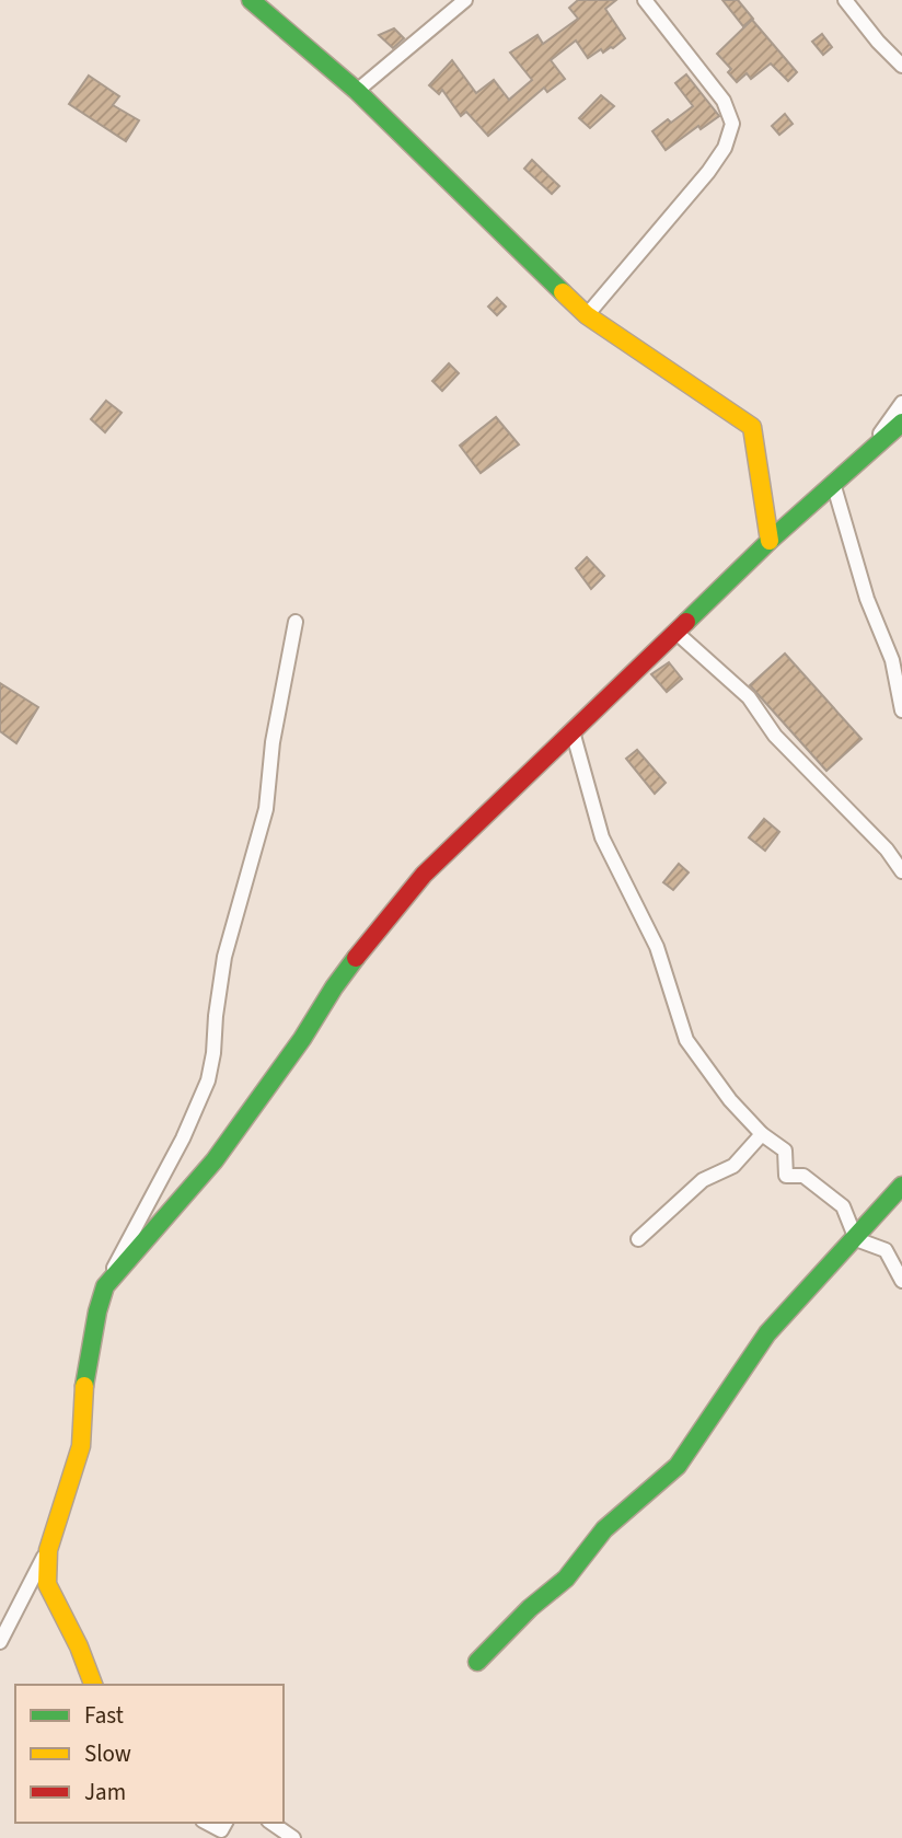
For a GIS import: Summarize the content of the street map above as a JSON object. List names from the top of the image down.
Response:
{
  "legend": ["Fast", "Slow", "Jam"]
}
